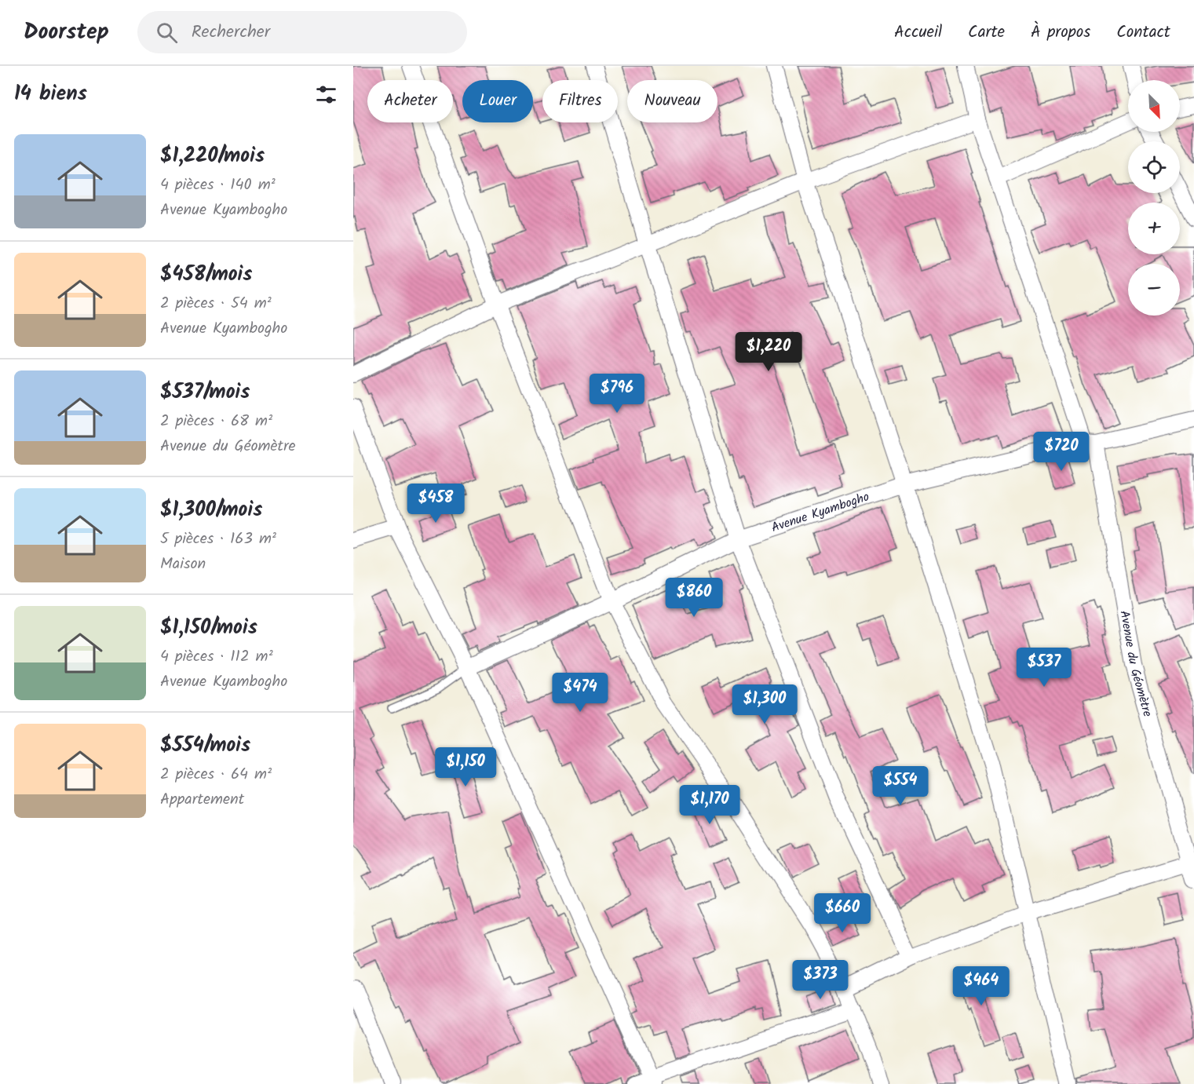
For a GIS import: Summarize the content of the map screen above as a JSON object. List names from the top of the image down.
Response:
{
  "streets": {
    "street": ["Avenue Kyambogho", "Avenue du Géomètre"]
  },
  "crossings": [
    ["Avenue Kyambogho", "Avenue du Géomètre"]
  ],
  "north": "bottom right",
  "page": {
    "header": "Doorstep",
    "search": "Rechercher",
    "nav": [
      "Accueil",
      "Carte",
      "À propos",
      "Contact"
    ],
    "heading": "14 biens",
    "map_buttons": ["+", "−"],
    "chip": [
      "Acheter",
      "Louer",
      "Filtres",
      "Nouveau"
    ],
    "list": [
      {
        "name": "$1,220/mois",
        "note": "4 pièces · 140 m² · Avenue Kyambogho"
      },
      {
        "name": "$458/mois",
        "note": "2 pièces · 54 m² · Avenue Kyambogho"
      },
      {
        "name": "$537/mois",
        "note": "2 pièces · 68 m² · Avenue du Géomètre"
      },
      {
        "name": "$1,300/mois",
        "note": "5 pièces · 163 m² · Maison"
      },
      {
        "name": "$1,150/mois",
        "note": "4 pièces · 112 m² · Avenue Kyambogho"
      },
      {
        "name": "$554/mois",
        "note": "2 pièces · 64 m² · Appartement"
      }
    ],
    "price": [
      "$1,220",
      "$796",
      "$720",
      "$458",
      "$860",
      "$537",
      "$474",
      "$1,300",
      "$1,150",
      "$554",
      "$1,170",
      "$660",
      "$373",
      "$464"
    ]
  }
}
